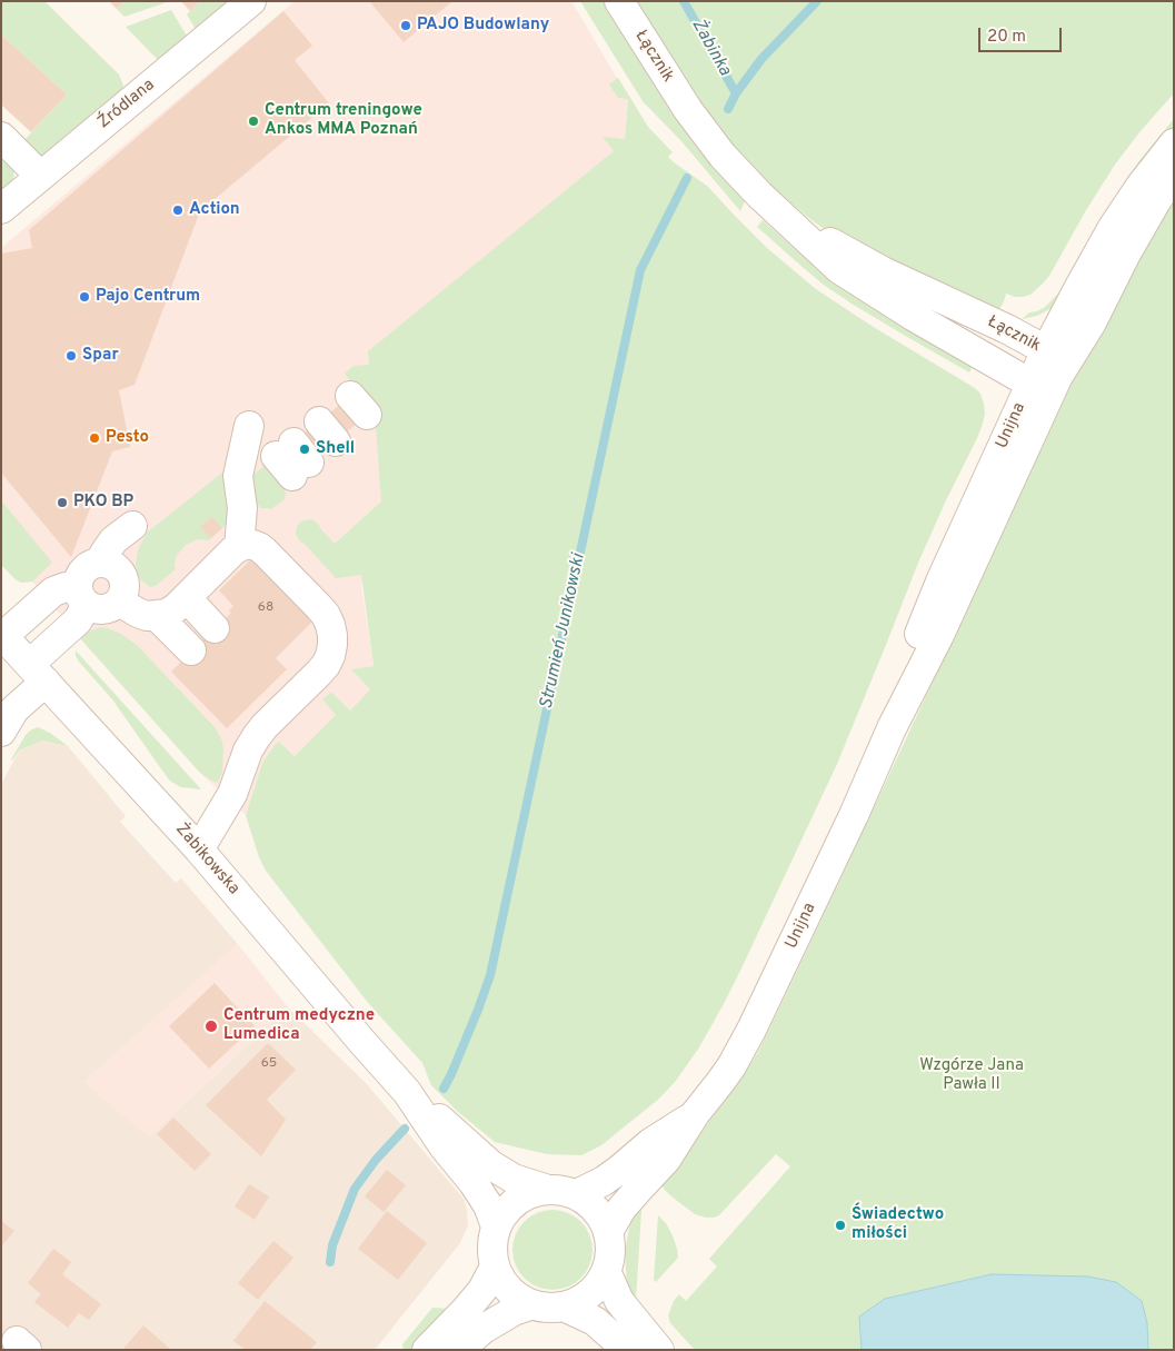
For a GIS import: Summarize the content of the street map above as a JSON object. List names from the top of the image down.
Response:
{
  "streets": {
    "street": [
      "Łącznik",
      "Źródlana",
      "Unijna",
      "Żabikowska"
    ]
  },
  "crossings": [
    ["Łącznik", "Unijna"],
    ["Unijna", "Żabikowska"]
  ],
  "water": ["Żabinka", "Strumień Junikowski"],
  "parks": ["Wzgórze Jana Pawła II"],
  "places": [
    "PAJO Budowlany",
    "Centrum treningowe Ankos MMA Poznań",
    "Action",
    "Pajo Centrum",
    "Spar",
    "Pesto",
    "Shell",
    "PKO BP",
    "Centrum medyczne Lumedica",
    "Świadectwo miłości"
  ],
  "house_numbers": ["68", "65"],
  "scale_bar": "20 m"
}
